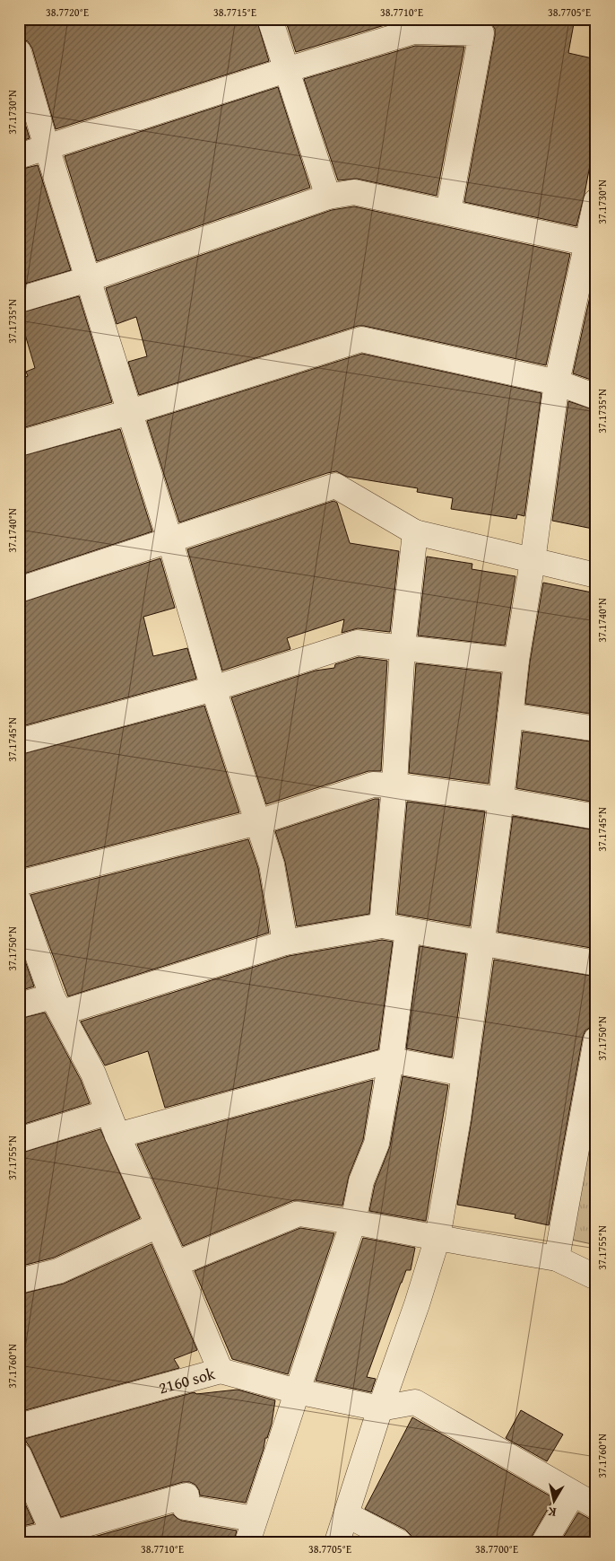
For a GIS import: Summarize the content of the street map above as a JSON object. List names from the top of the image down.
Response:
{
  "streets": {
    "street": ["2160 sok"]
  },
  "north": "bottom",
  "coordinates": [
    "38.7720°E",
    "38.7715°E",
    "38.7710°E",
    "38.7705°E",
    "37.1730°N",
    "37.1735°N",
    "37.1740°N",
    "37.1745°N",
    "37.1750°N",
    "37.1755°N",
    "37.1760°N",
    "38.7700°E"
  ]
}
